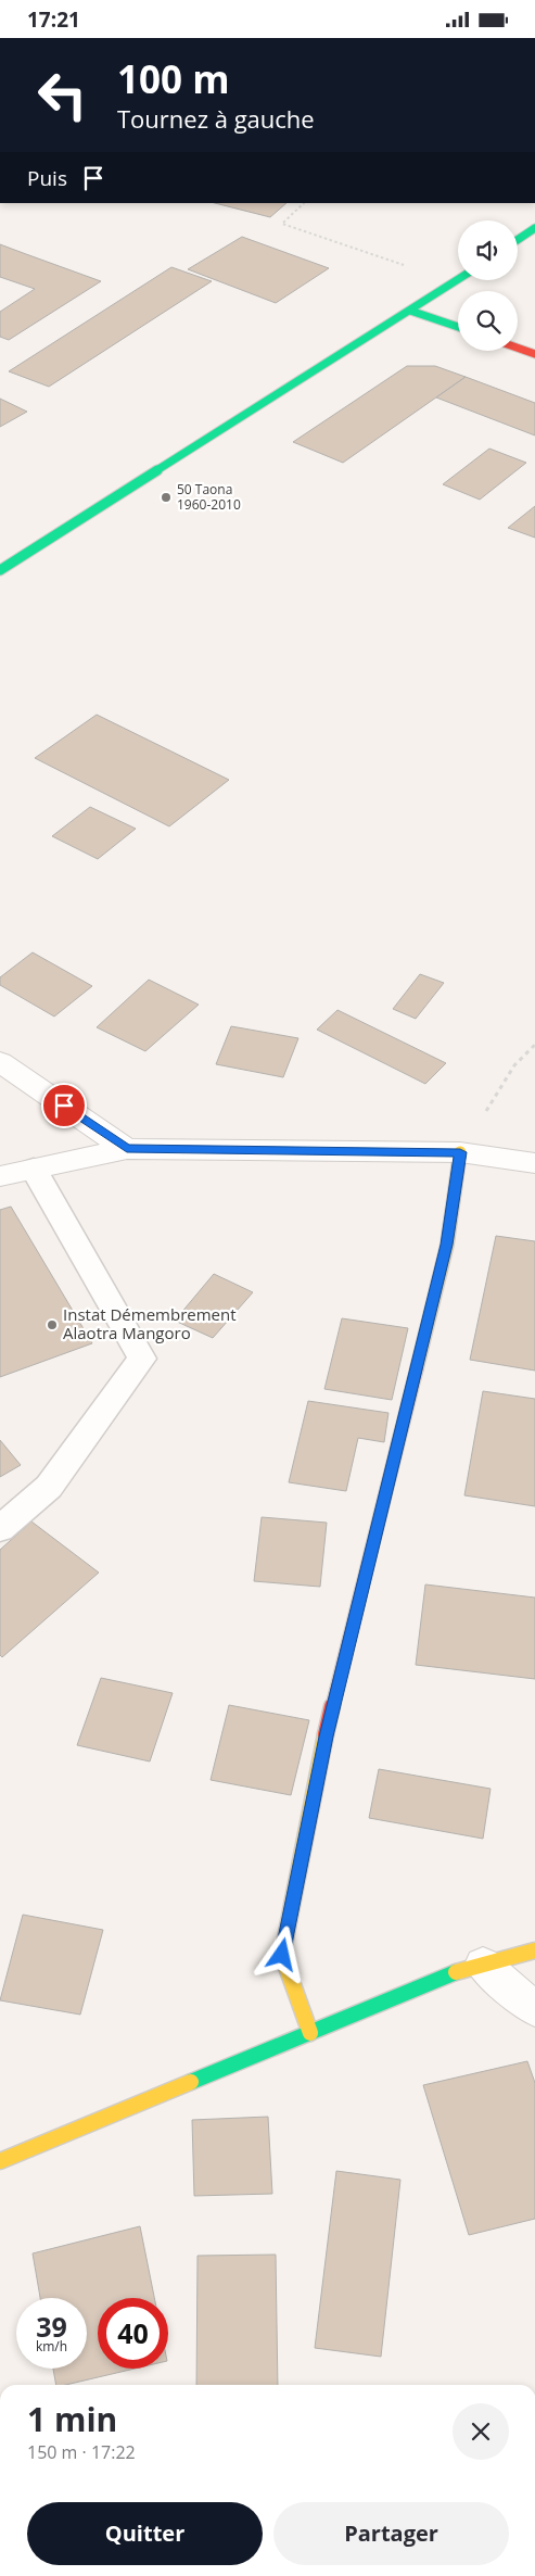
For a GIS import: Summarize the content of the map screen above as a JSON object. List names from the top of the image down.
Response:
{
  "places": ["50 Taona 1960-2010", "Instat Démembrement Alaotra Mangoro"],
  "page": {
    "status": "17:21",
    "turn": ["100 m", "Tournez à gauche"],
    "then": "Puis",
    "speed": "39 km/h",
    "limit": "40",
    "heading": ["1 min", "150 m · 17:22"],
    "buttons": ["Quitter", "Partager"]
  }
}
